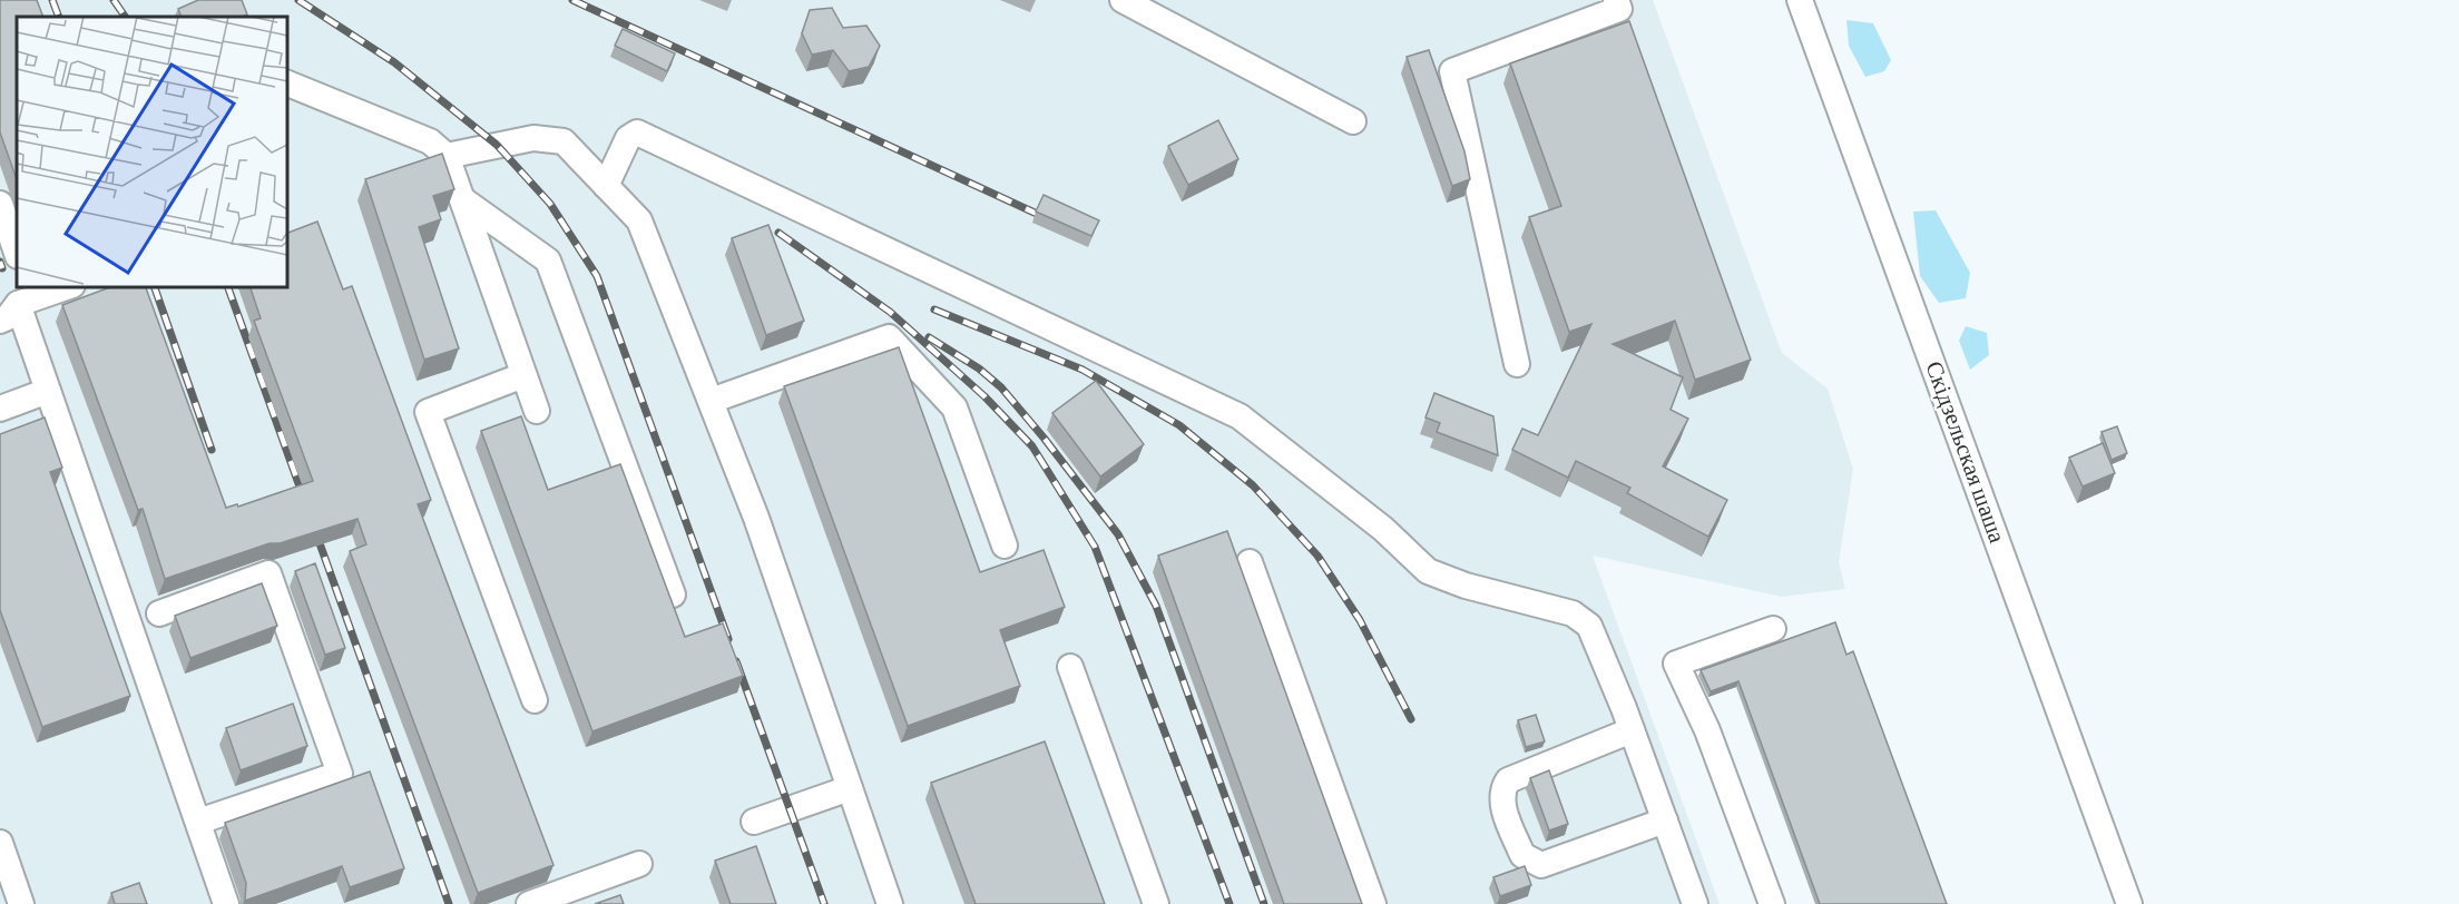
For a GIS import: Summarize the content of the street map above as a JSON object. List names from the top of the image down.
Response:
{
  "streets": {
    "street": ["Скідзельская шаша"]
  }
}
